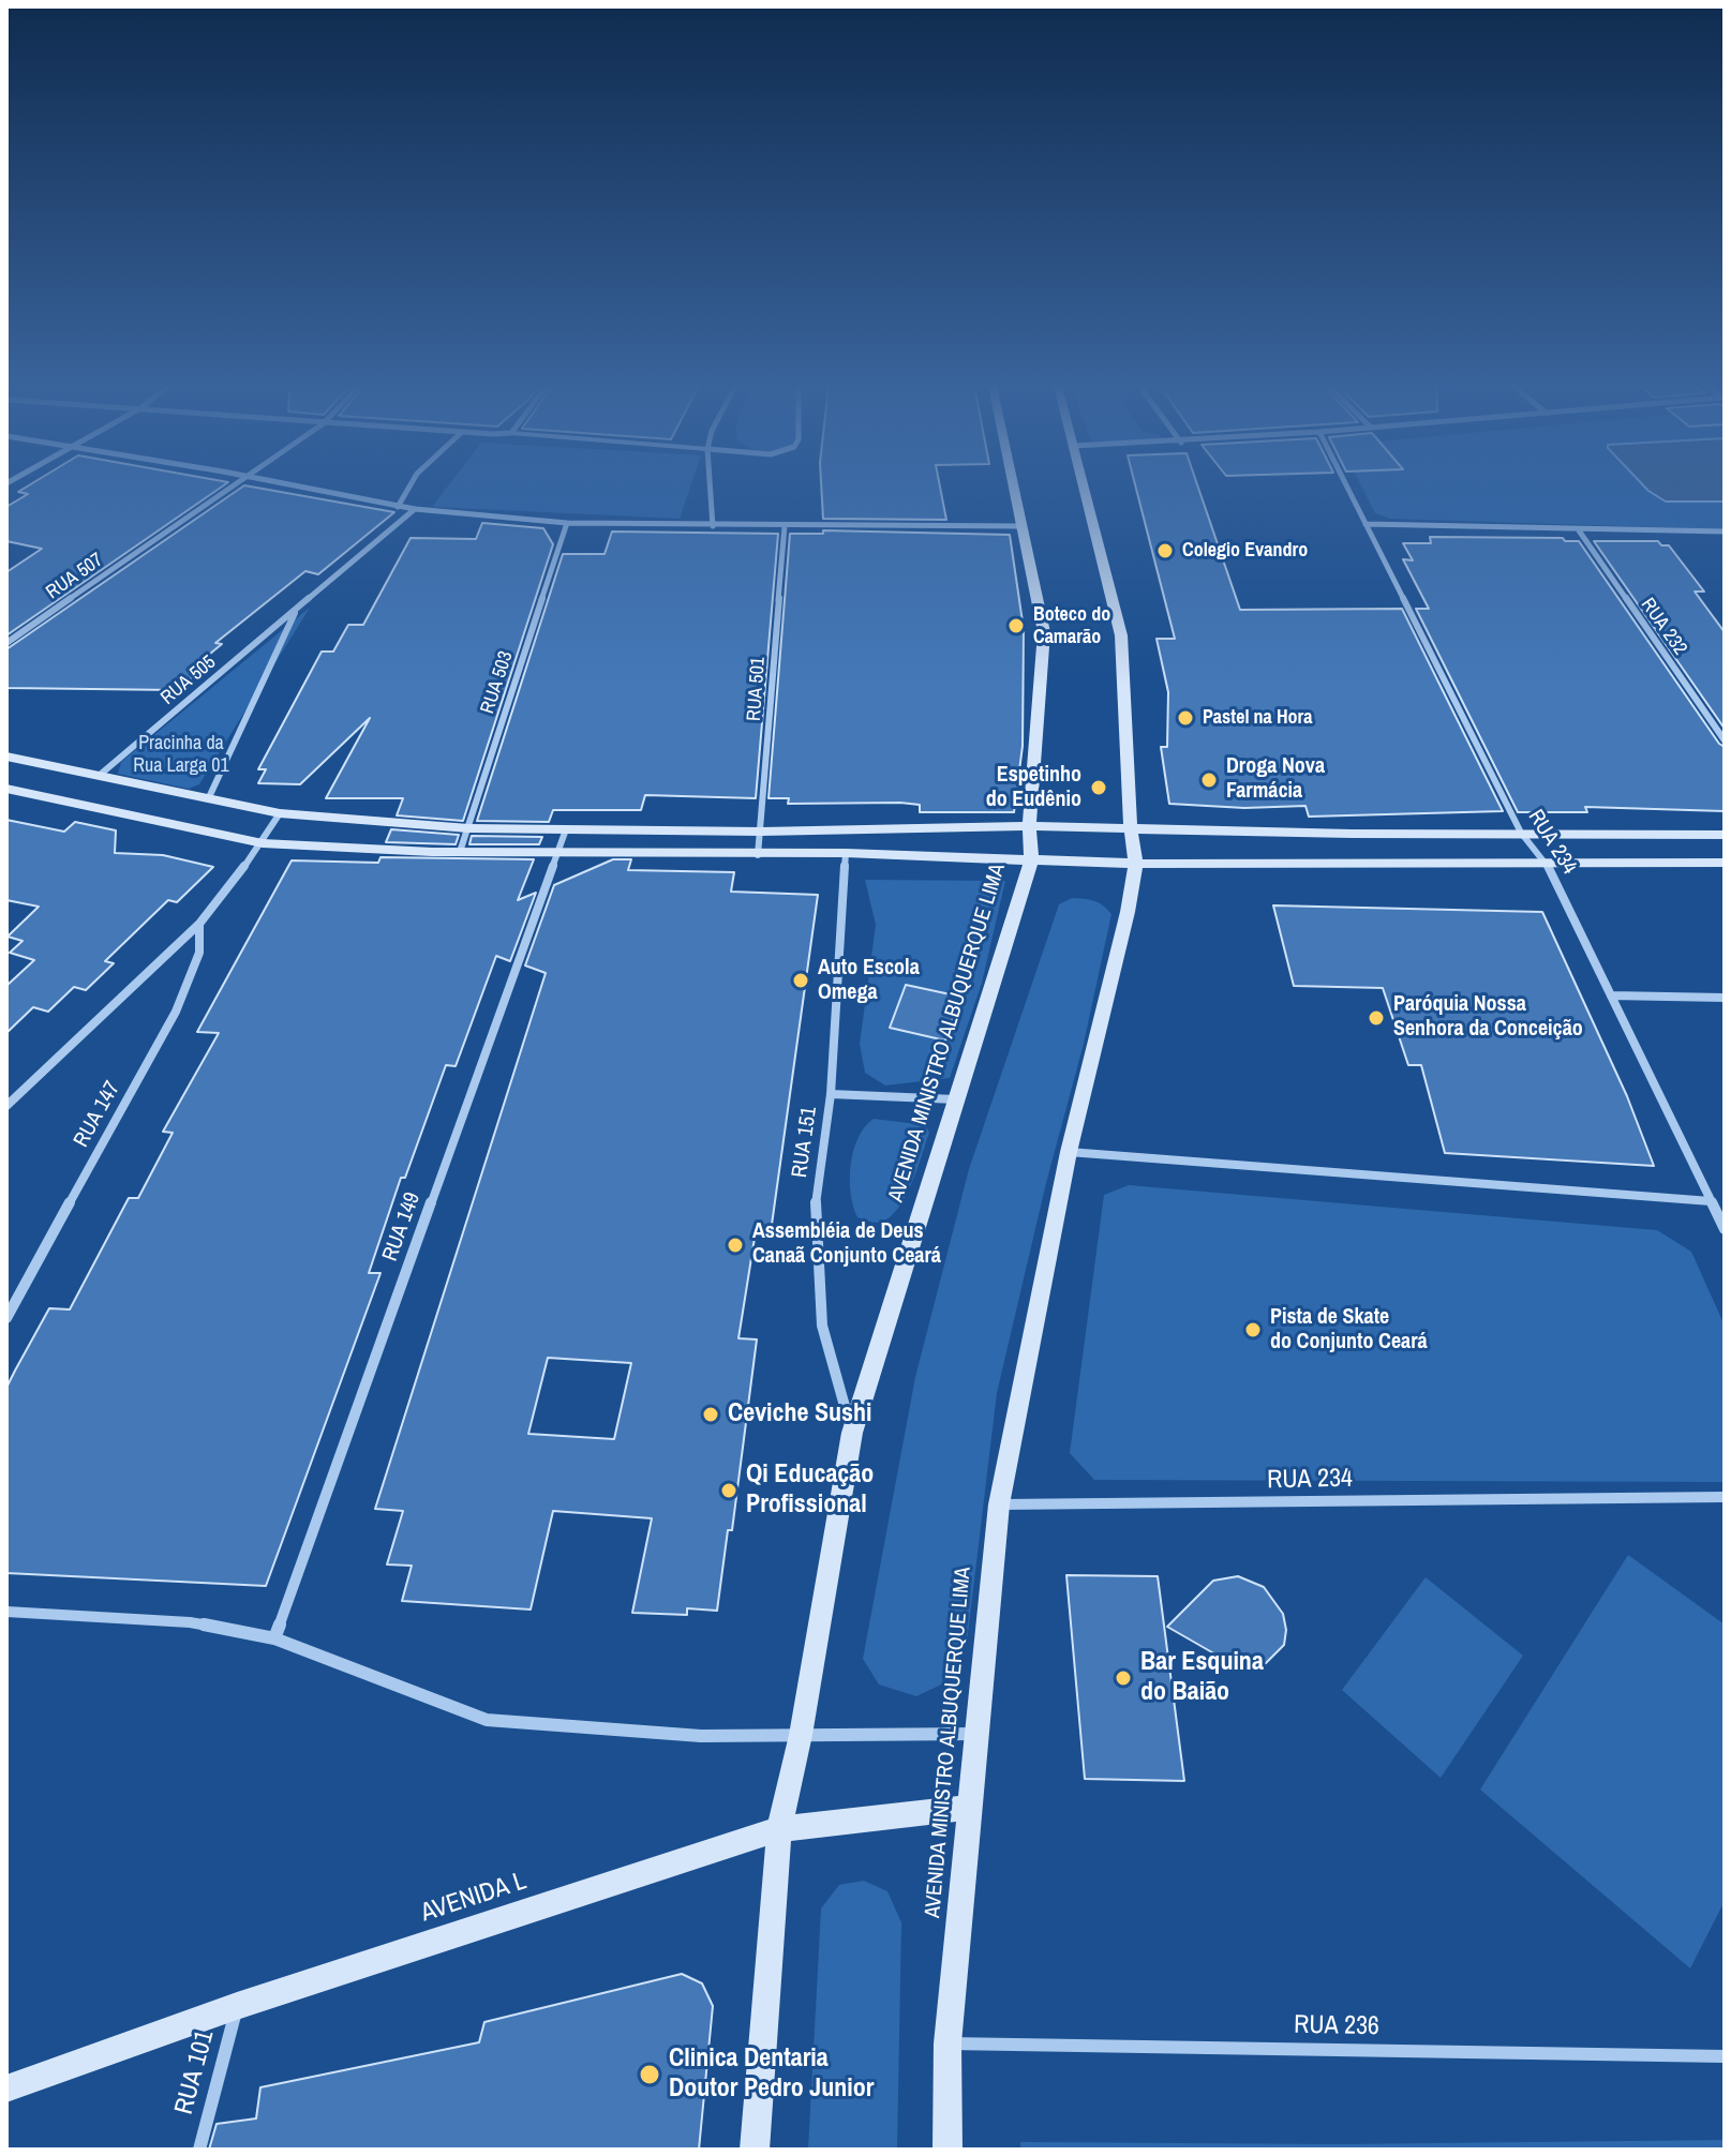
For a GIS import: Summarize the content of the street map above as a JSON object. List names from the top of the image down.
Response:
{
  "streets": {
    "street": [
      "RUA 507",
      "RUA 232",
      "RUA 505",
      "RUA 503",
      "RUA 501",
      "RUA 234",
      "AVENIDA MINISTRO ALBUQUERQUE LIMA",
      "RUA 147",
      "RUA 151",
      "RUA 149",
      "AVENIDA L",
      "RUA 236",
      "RUA 101"
    ]
  },
  "crossings": [
    ["RUA 234", "AVENIDA MINISTRO ALBUQUERQUE LIMA"],
    ["AVENIDA MINISTRO ALBUQUERQUE LIMA", "RUA 151"],
    ["AVENIDA MINISTRO ALBUQUERQUE LIMA", "AVENIDA L"],
    ["AVENIDA MINISTRO ALBUQUERQUE LIMA", "RUA 236"],
    ["AVENIDA L", "RUA 101"]
  ],
  "parks": ["Pracinha da Rua Larga 01"],
  "places": [
    "Colegio Evandro",
    "Boteco do Camarão",
    "Pastel na Hora",
    "Droga Nova Farmácia",
    "Espetinho do Eudênio",
    "Auto Escola Omega",
    "Paróquia Nossa Senhora da Conceição",
    "Assembléia de Deus Canaã Conjunto Ceará",
    "Pista de Skate do Conjunto Ceará",
    "Ceviche Sushi",
    "Qi Educação Profissional",
    "Bar Esquina do Baião",
    "Clinica Dentaria Doutor Pedro Junior"
  ]
}
